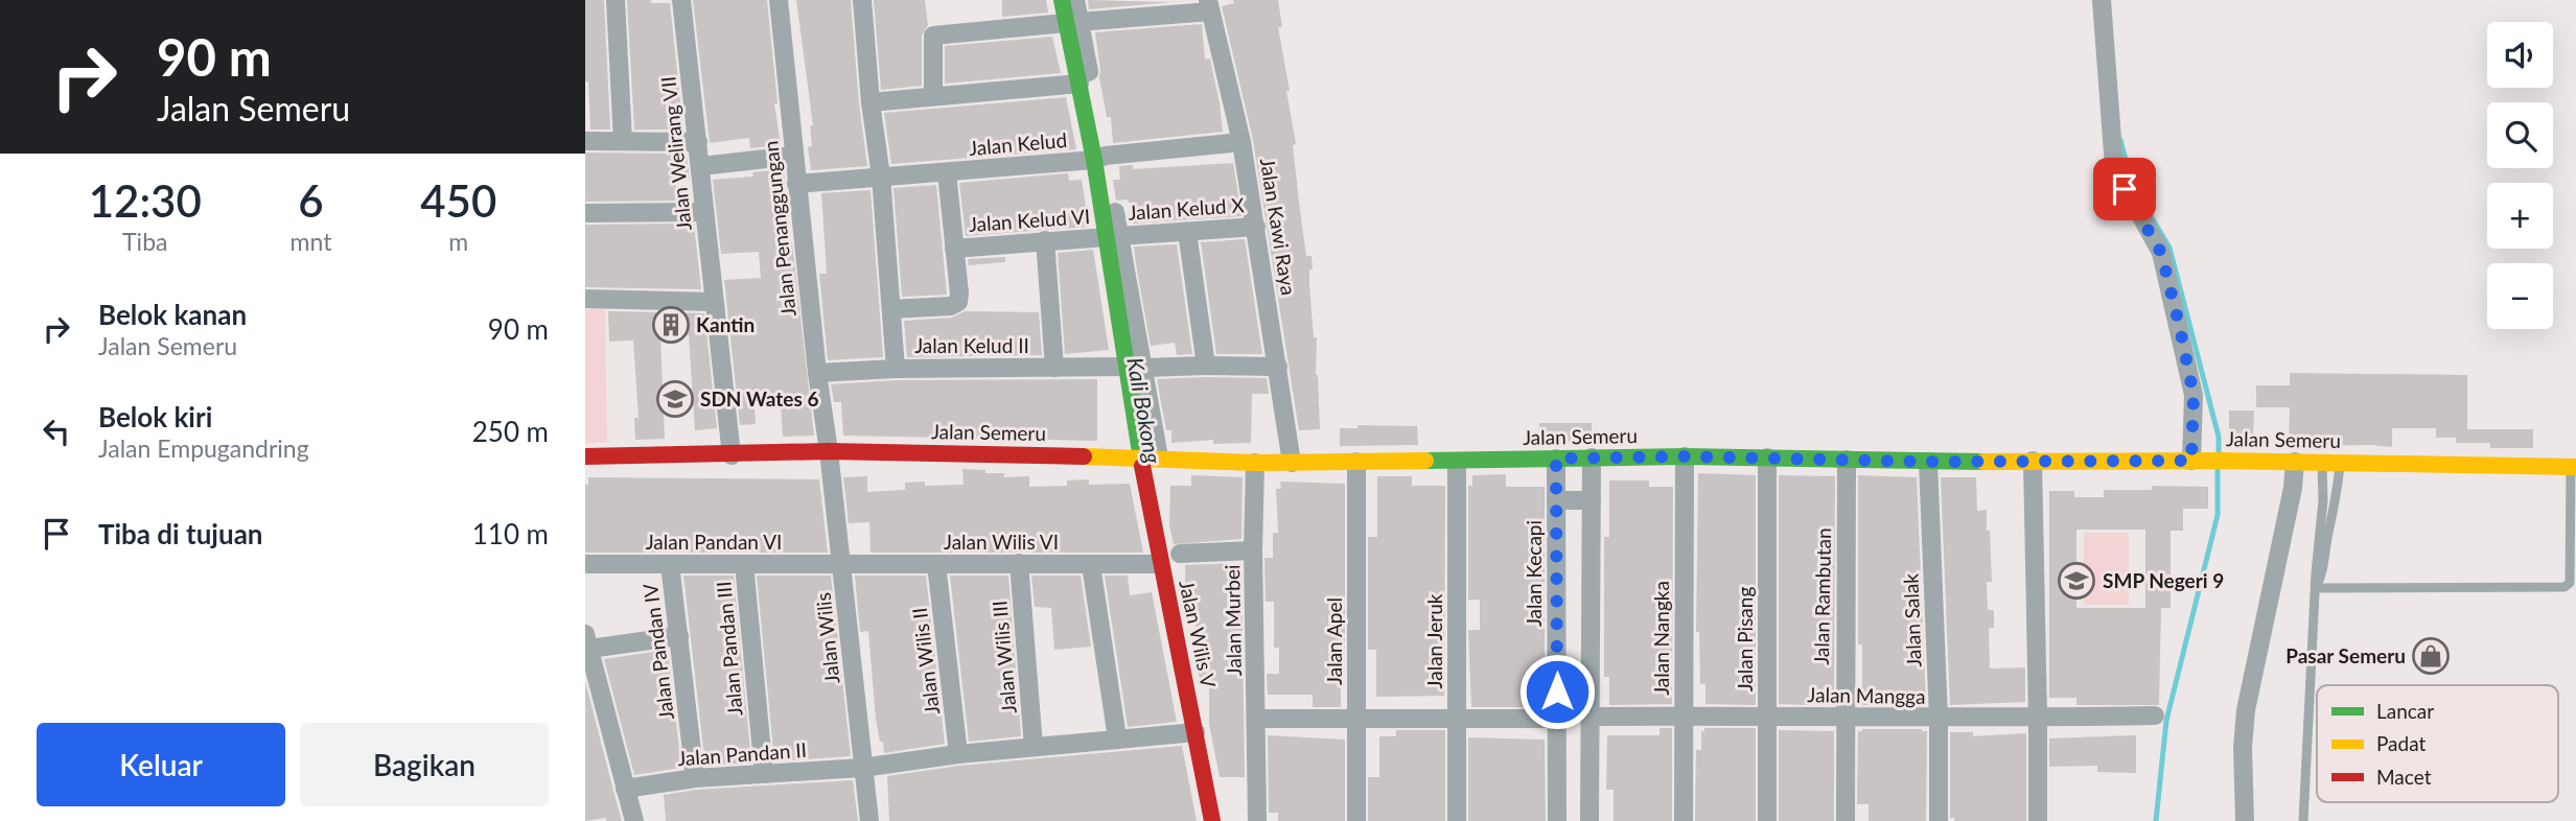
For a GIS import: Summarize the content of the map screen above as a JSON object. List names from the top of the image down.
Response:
{
  "streets": {
    "street": [
      "Jalan Kelud",
      "Jalan Welirang VII",
      "Jalan Kelud X",
      "Jalan Kelud VI",
      "Jalan Kawi Raya",
      "Jalan Penanggungan",
      "Jalan Kelud II",
      "Jalan Semeru",
      "Jalan Pandan VI",
      "Jalan Wilis VI",
      "Jalan Kecapi",
      "Jalan Rambutan",
      "Jalan Murbei",
      "Jalan Salak",
      "Jalan Wilis V",
      "Jalan Wilis",
      "Jalan Nangka",
      "Jalan Pisang",
      "Jalan Apel",
      "Jalan Jeruk",
      "Jalan Pandan III",
      "Jalan Pandan IV",
      "Jalan Wilis III",
      "Jalan Wilis II",
      "Jalan Mangga",
      "Jalan Pandan II"
    ]
  },
  "crossings": [
    ["Jalan Kelud", "Jalan Kawi Raya"],
    ["Jalan Kelud", "Jalan Penanggungan"],
    ["Jalan Welirang VII", "Jalan Semeru"],
    ["Jalan Kelud X", "Jalan Kelud VI"],
    ["Jalan Kelud X", "Jalan Kawi Raya"],
    ["Jalan Kawi Raya", "Jalan Kelud II"],
    ["Jalan Kawi Raya", "Jalan Semeru"],
    ["Jalan Penanggungan", "Jalan Kelud II"],
    ["Jalan Penanggungan", "Jalan Semeru"],
    ["Jalan Penanggungan", "Jalan Wilis"],
    ["Jalan Semeru", "Jalan Kecapi"],
    ["Jalan Semeru", "Jalan Rambutan"],
    ["Jalan Semeru", "Jalan Murbei"],
    ["Jalan Semeru", "Jalan Salak"],
    ["Jalan Semeru", "Jalan Wilis V"],
    ["Jalan Semeru", "Jalan Wilis"],
    ["Jalan Semeru", "Jalan Nangka"],
    ["Jalan Semeru", "Jalan Pisang"],
    ["Jalan Semeru", "Jalan Apel"],
    ["Jalan Semeru", "Jalan Jeruk"],
    ["Jalan Pandan VI", "Jalan Wilis VI"],
    ["Jalan Pandan VI", "Jalan Wilis"],
    ["Jalan Pandan VI", "Jalan Pandan III"],
    ["Jalan Pandan VI", "Jalan Pandan IV"],
    ["Jalan Wilis VI", "Jalan Wilis V"],
    ["Jalan Wilis VI", "Jalan Wilis"],
    ["Jalan Wilis VI", "Jalan Wilis III"],
    ["Jalan Wilis VI", "Jalan Wilis II"],
    ["Jalan Rambutan", "Jalan Mangga"],
    ["Jalan Salak", "Jalan Mangga"],
    ["Jalan Wilis V", "Jalan Pandan II"],
    ["Jalan Wilis", "Jalan Pandan II"],
    ["Jalan Nangka", "Jalan Mangga"],
    ["Jalan Pisang", "Jalan Mangga"],
    ["Jalan Pandan III", "Jalan Pandan II"],
    ["Jalan Pandan IV", "Jalan Pandan II"],
    ["Jalan Wilis III", "Jalan Pandan II"],
    ["Jalan Wilis II", "Jalan Pandan II"]
  ],
  "water": ["Kali Bokong"],
  "places": {
    "building": ["Kantin"],
    "school or university": ["SDN Wates 6", "SMP Negeri 9"],
    "shop": ["Pasar Semeru"]
  },
  "legend": ["Lancar", "Padat", "Macet"],
  "page": {
    "turn": ["90 m", "Jalan Semeru"],
    "map_buttons": ["+", "−"],
    "eta": [
      "12:30",
      "Tiba",
      "6",
      "mnt",
      "450",
      "m"
    ],
    "list": [
      {
        "name": "Belok kanan",
        "note": "Jalan Semeru",
        "value": "90 m"
      },
      {
        "name": "Belok kiri",
        "note": "Jalan Empugandring",
        "value": "250 m"
      },
      {
        "name": "Tiba di tujuan",
        "value": "110 m"
      }
    ],
    "buttons": ["Keluar", "Bagikan"]
  }
}
